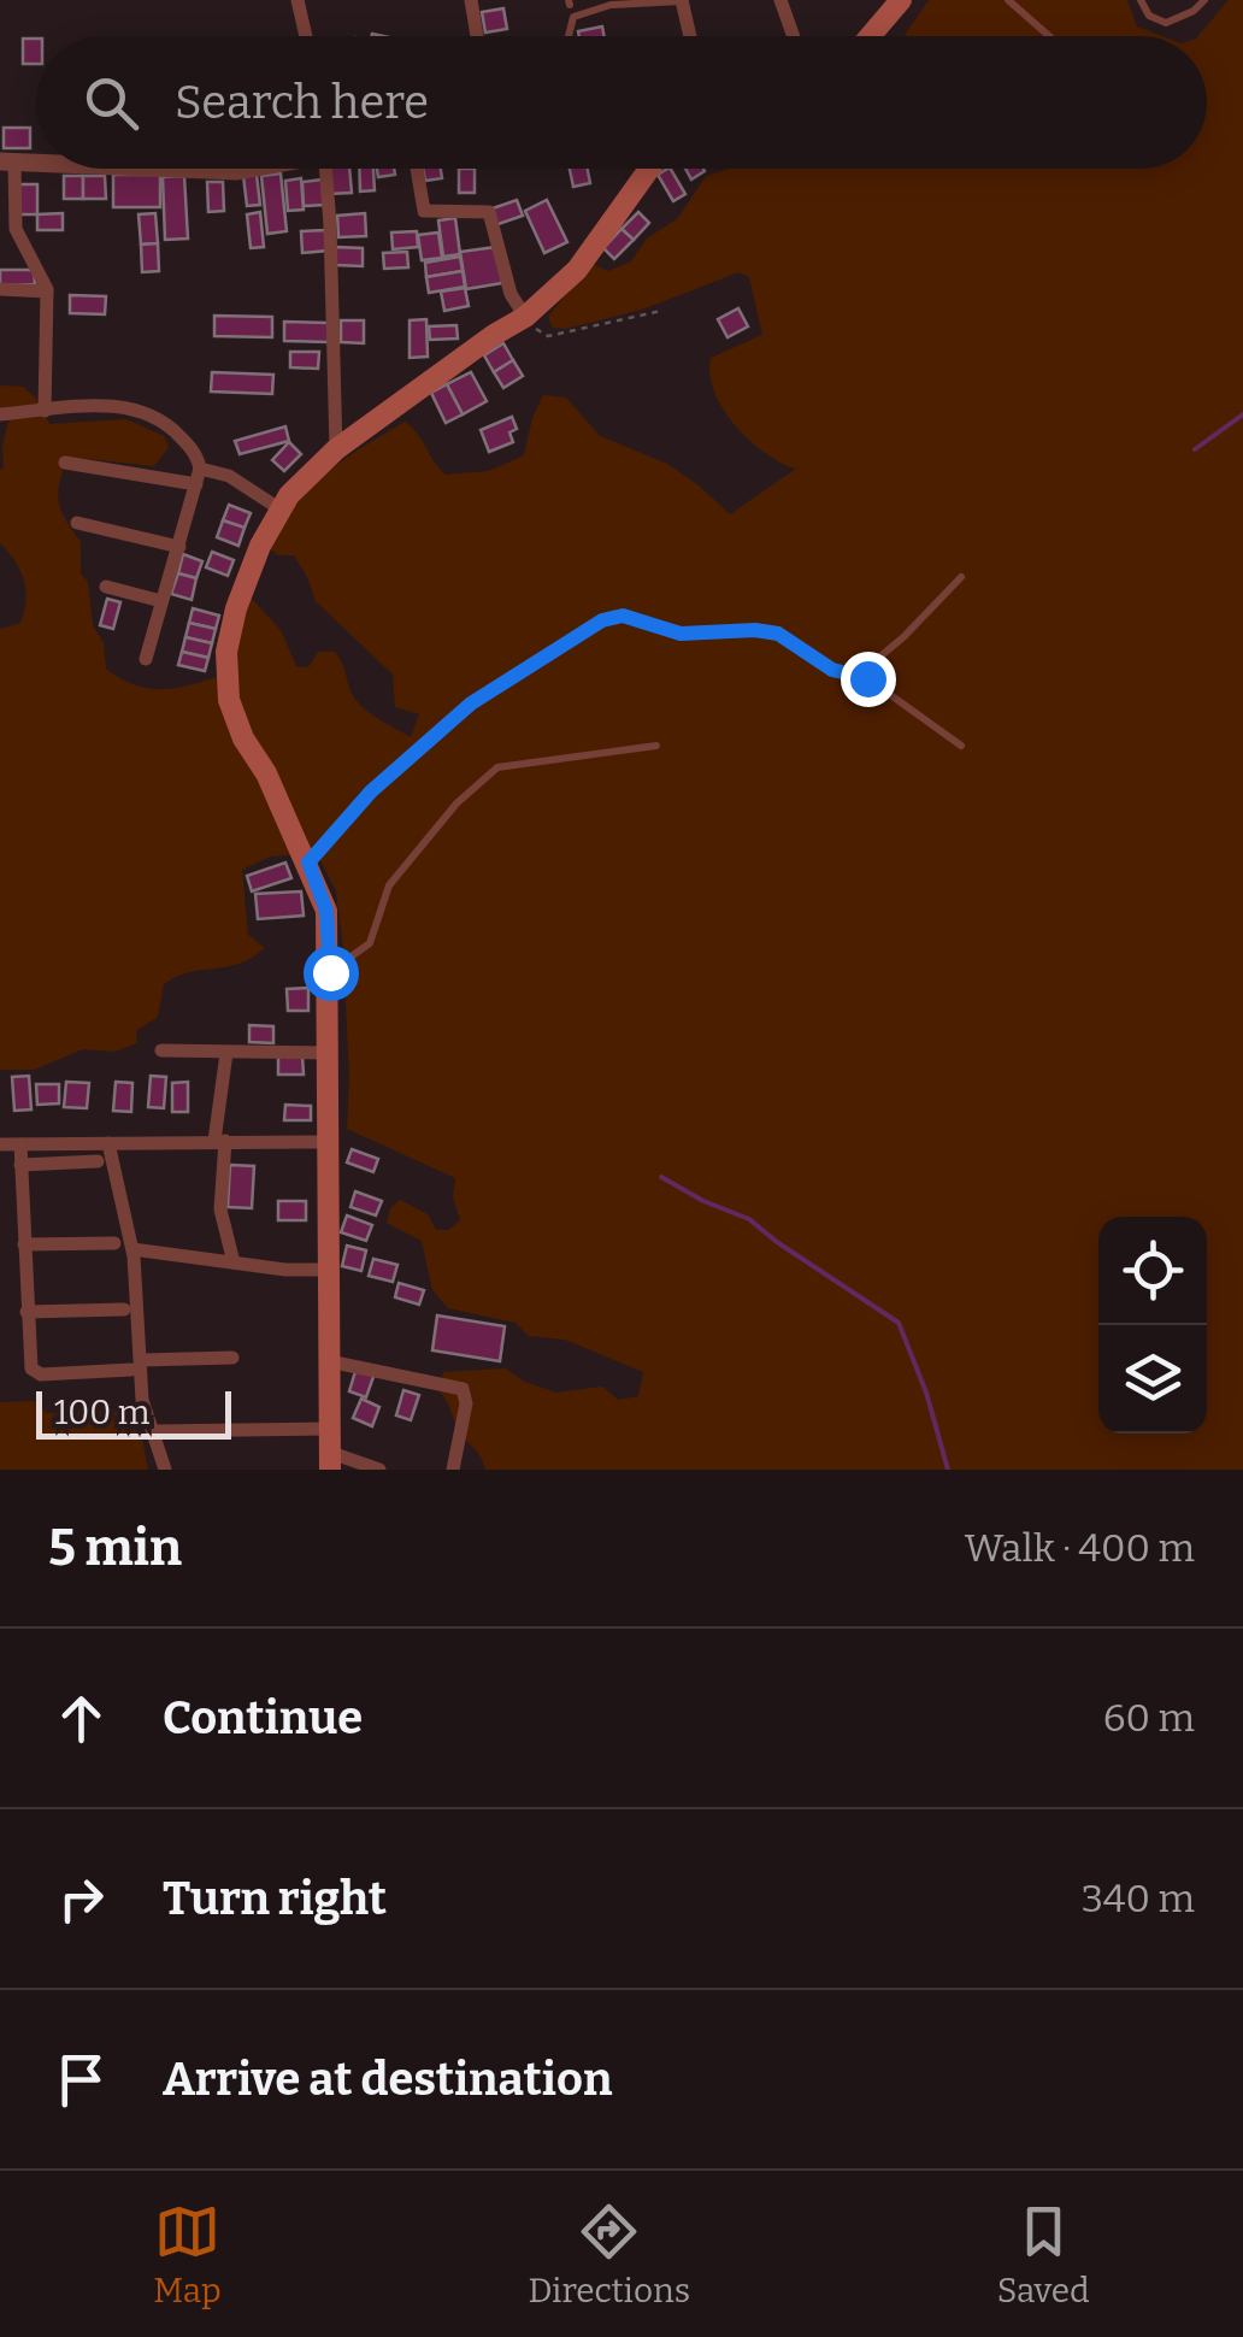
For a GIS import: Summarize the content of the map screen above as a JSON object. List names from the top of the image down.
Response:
{
  "scale_bar": "100 m",
  "page": {
    "search": "Search here",
    "scale": "100 m",
    "heading": ["5 min", "Walk · 400 m"],
    "list": [
      ["Continue", "60 m"],
      ["Turn right", "340 m"],
      "Arrive at destination"
    ],
    "nav": ["Map", "Directions", "Saved"]
  }
}
